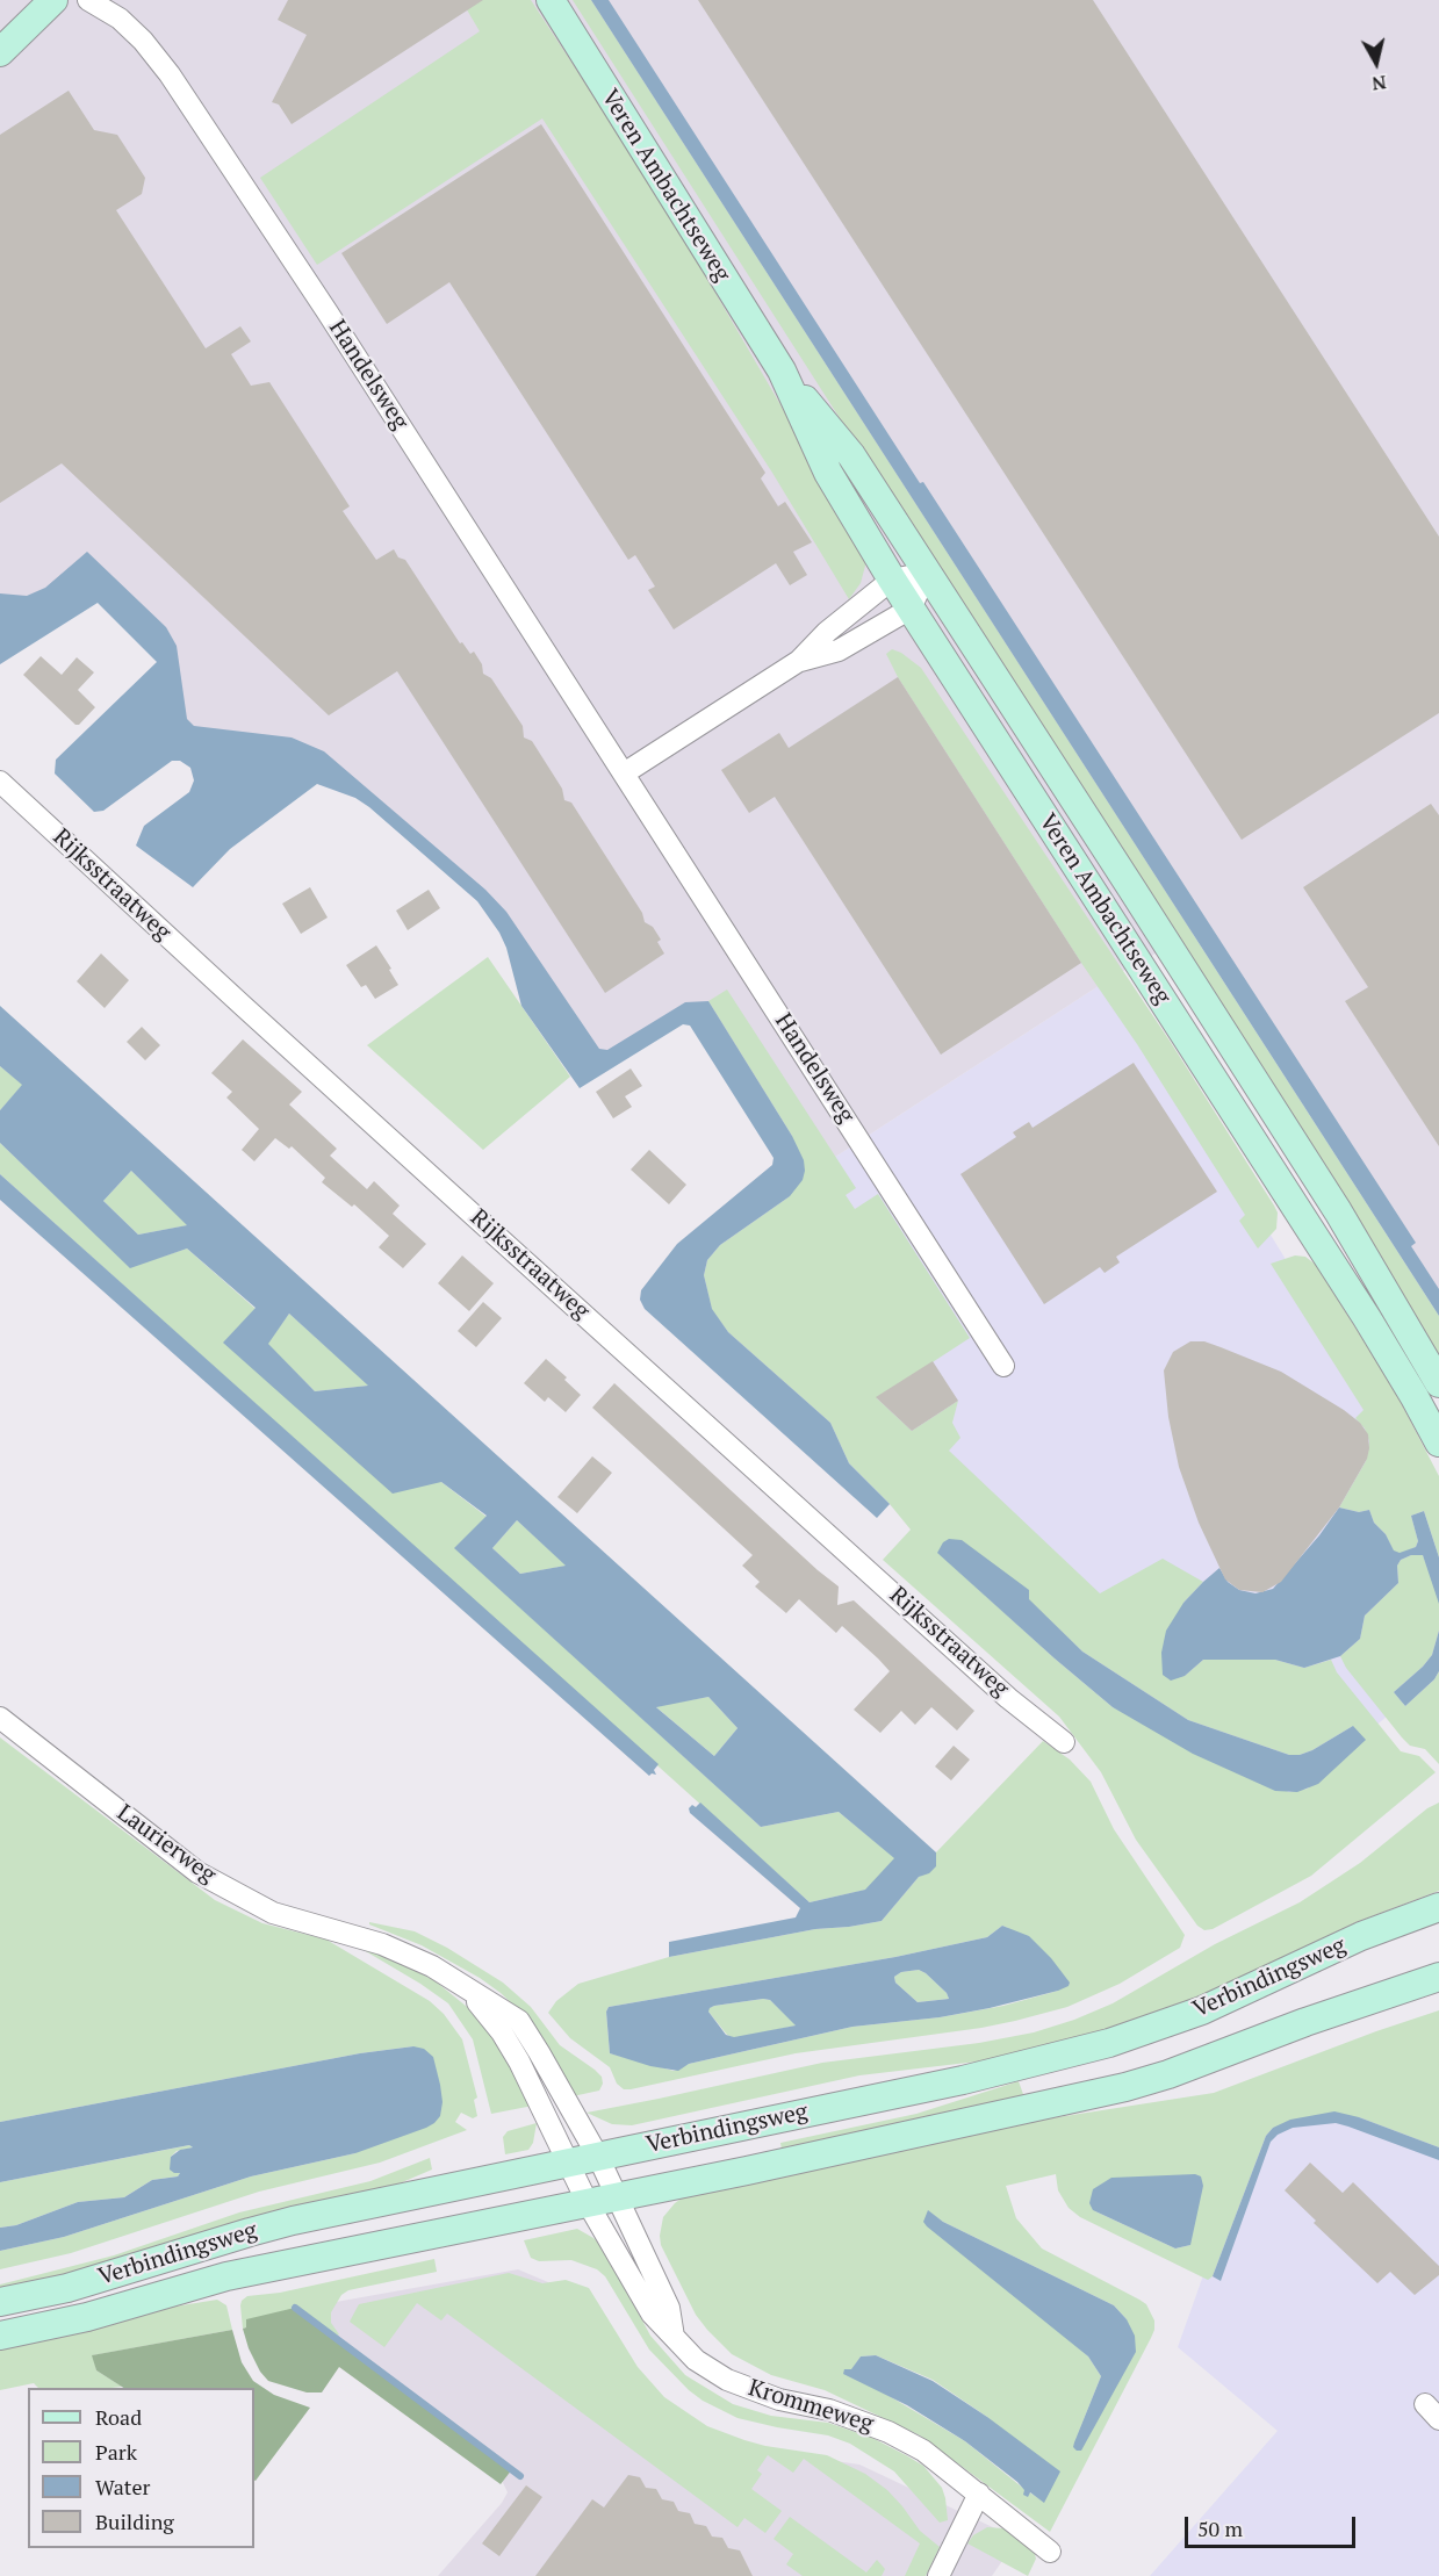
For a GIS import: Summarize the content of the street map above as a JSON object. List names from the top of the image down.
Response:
{
  "streets": {
    "street": [
      "Veren Ambachtseweg",
      "Handelsweg",
      "Rijksstraatweg",
      "Laurierweg",
      "Verbindingsweg",
      "Krommeweg"
    ]
  },
  "crossings": [
    ["Laurierweg", "Verbindingsweg"],
    ["Laurierweg", "Krommeweg"],
    ["Verbindingsweg", "Krommeweg"]
  ],
  "legend": [
    "Road",
    "Park",
    "Water",
    "Building"
  ],
  "scale_bar": "50 m",
  "north": "bottom"
}
